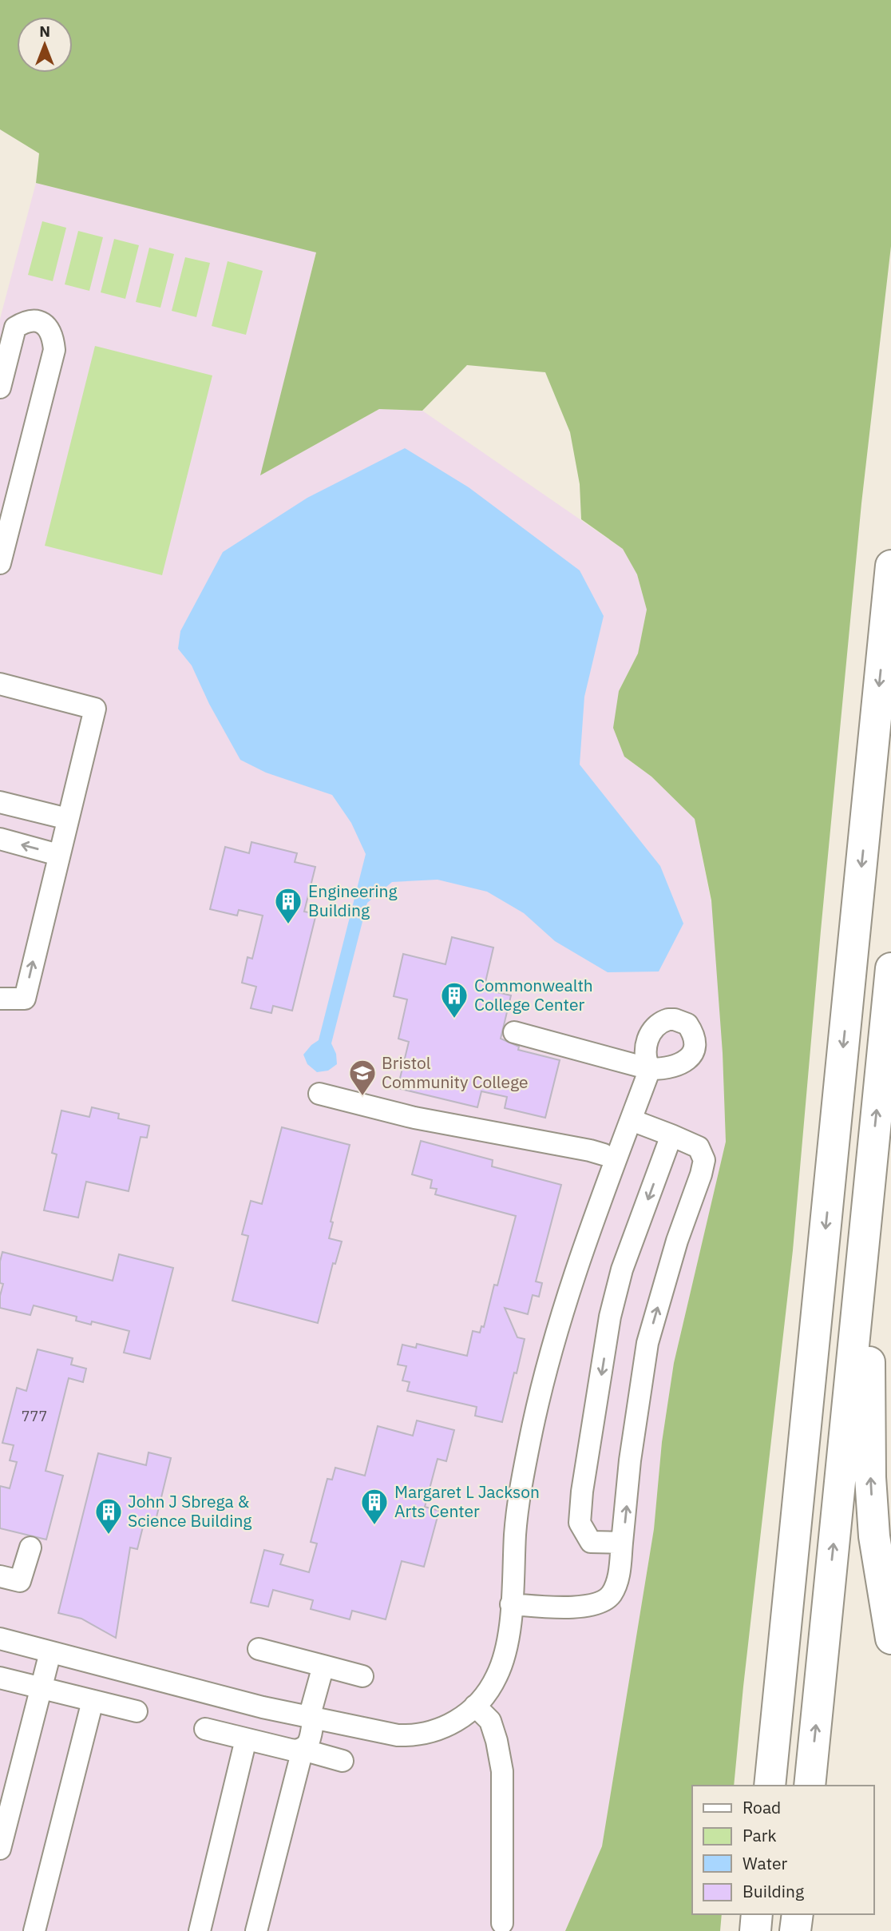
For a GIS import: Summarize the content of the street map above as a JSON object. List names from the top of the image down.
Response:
{
  "places": {
    "building": [
      "Engineering Building",
      "Commonwealth College Center",
      "Margaret L Jackson Arts Center",
      "John J Sbrega & Science Building"
    ],
    "school or university": ["Bristol Community College"]
  },
  "house_numbers": ["777"],
  "legend": [
    "Road",
    "Park",
    "Water",
    "Building"
  ],
  "north": "top"
}
